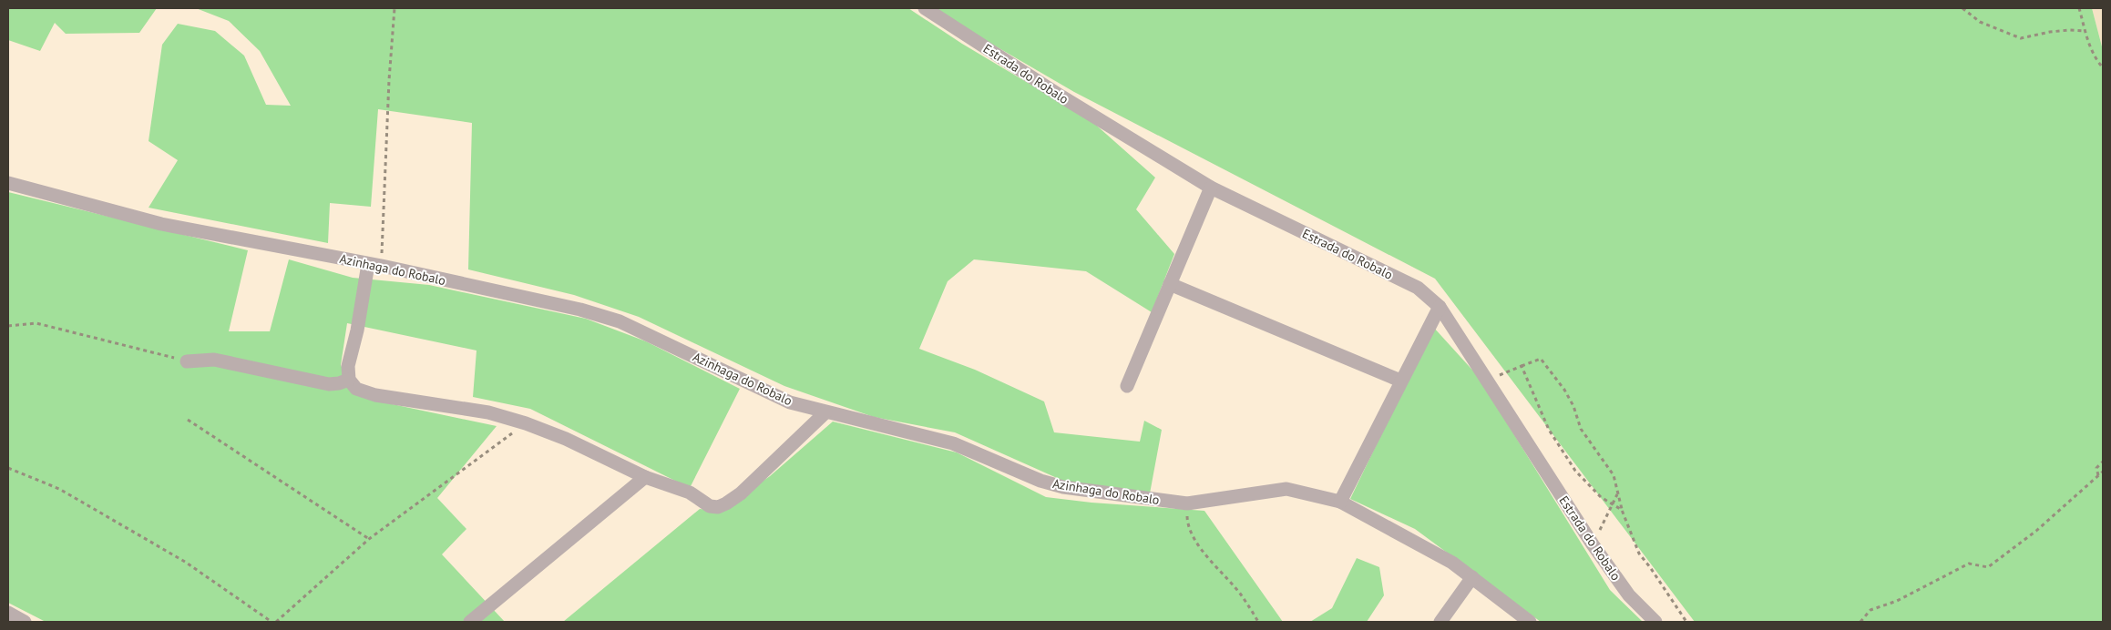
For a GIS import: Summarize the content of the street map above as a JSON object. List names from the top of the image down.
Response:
{
  "streets": {
    "street": ["Estrada do Robalo", "Azinhaga do Robalo"]
  }
}
